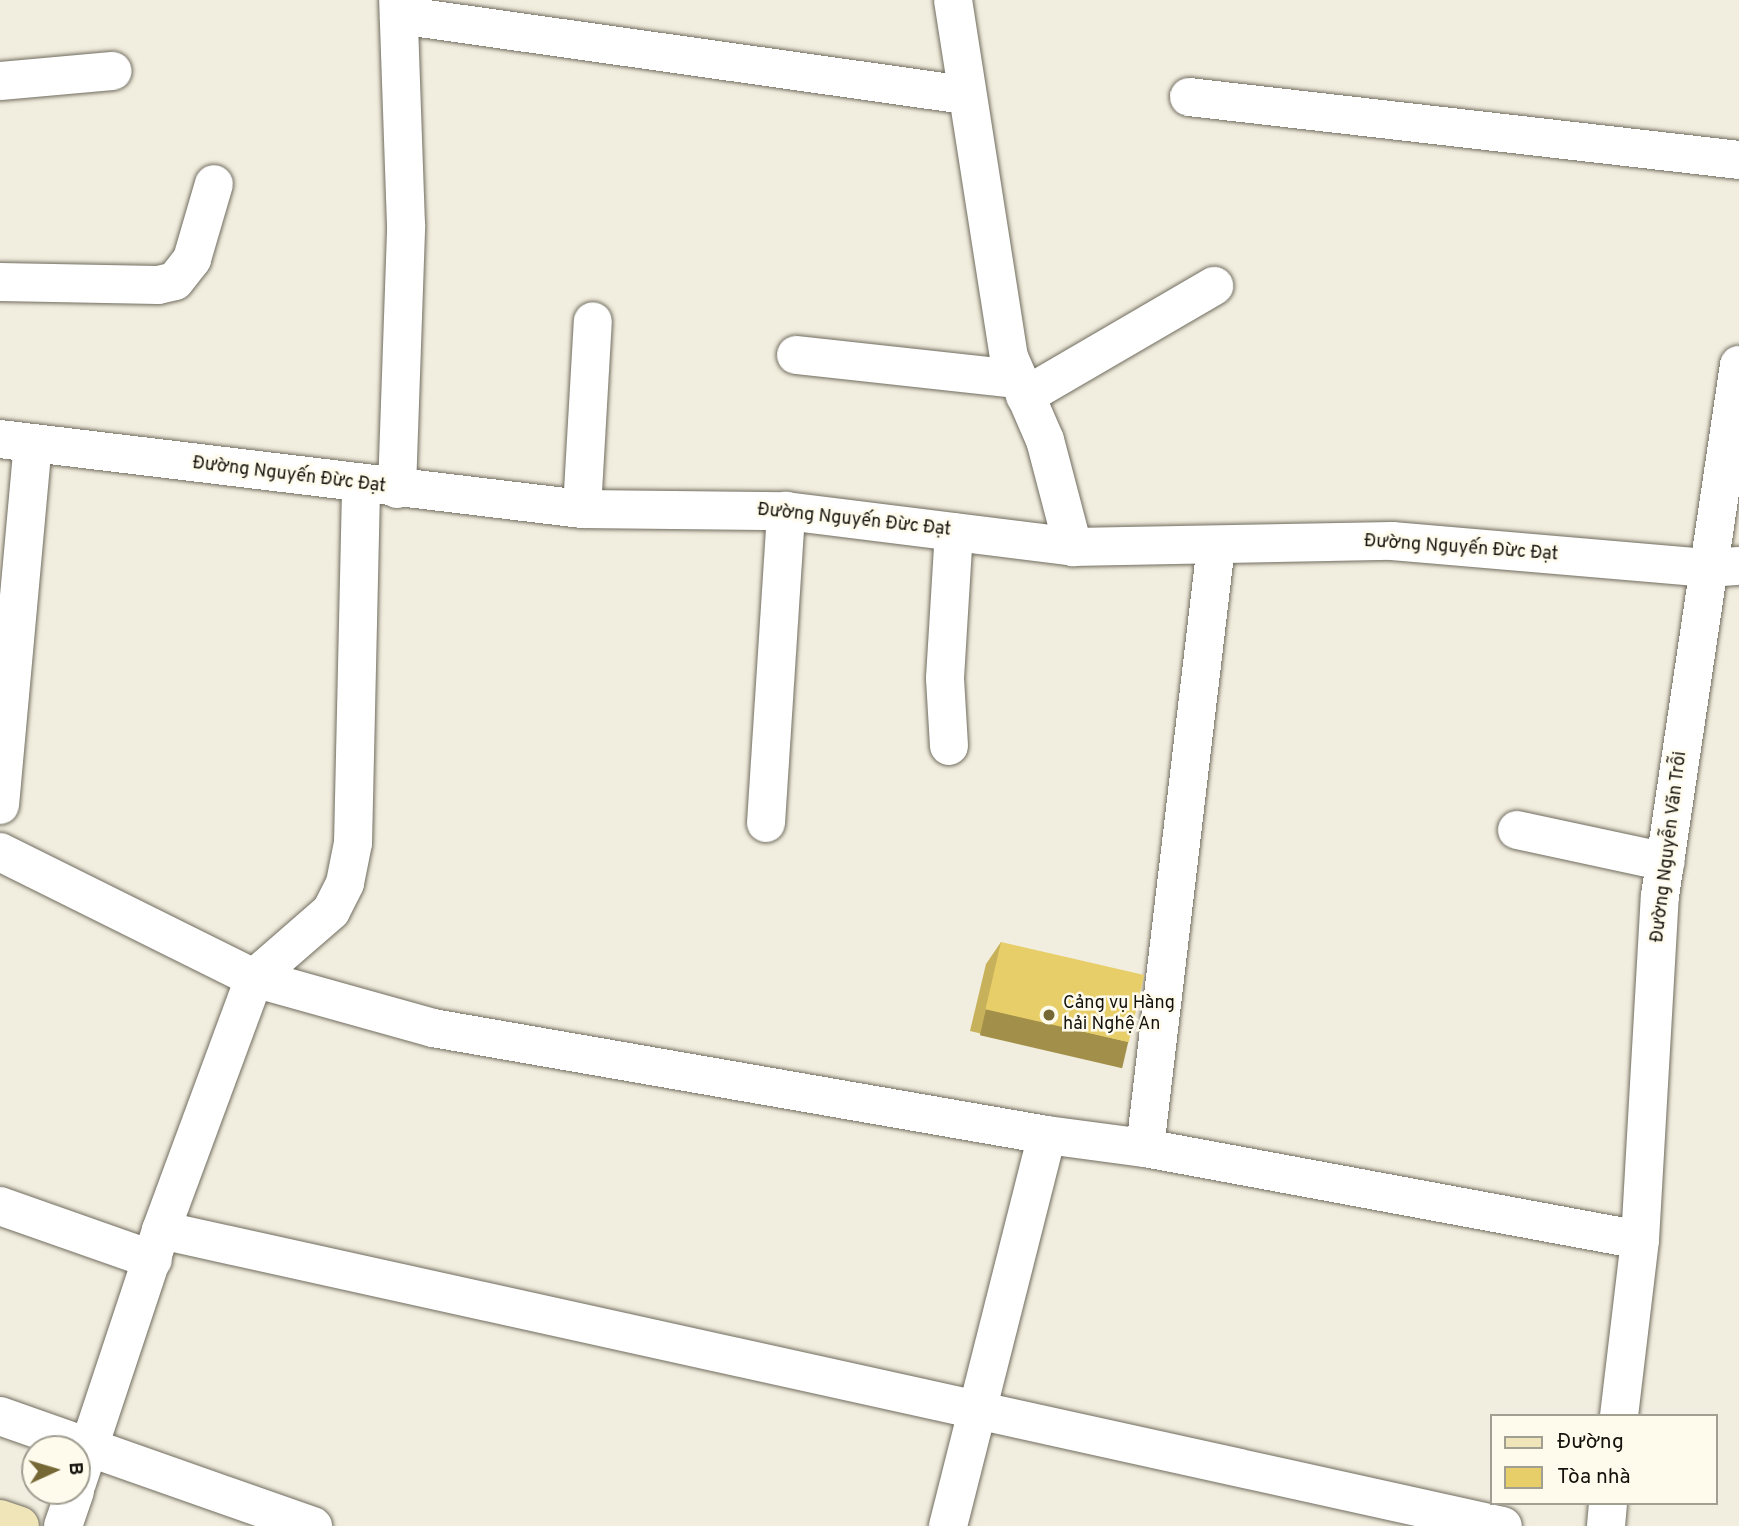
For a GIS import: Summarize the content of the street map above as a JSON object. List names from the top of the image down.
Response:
{
  "streets": {
    "street": ["Đường Nguyến Đừc Đạt", "Đường Nguyễn Văn Trỗi"]
  },
  "crossings": [
    ["Đường Nguyến Đừc Đạt", "Đường Nguyễn Văn Trỗi"]
  ],
  "places": ["Cảng vụ Hàng hải Nghệ An"],
  "legend": ["Đường", "Tòa nhà"],
  "north": "right"
}
